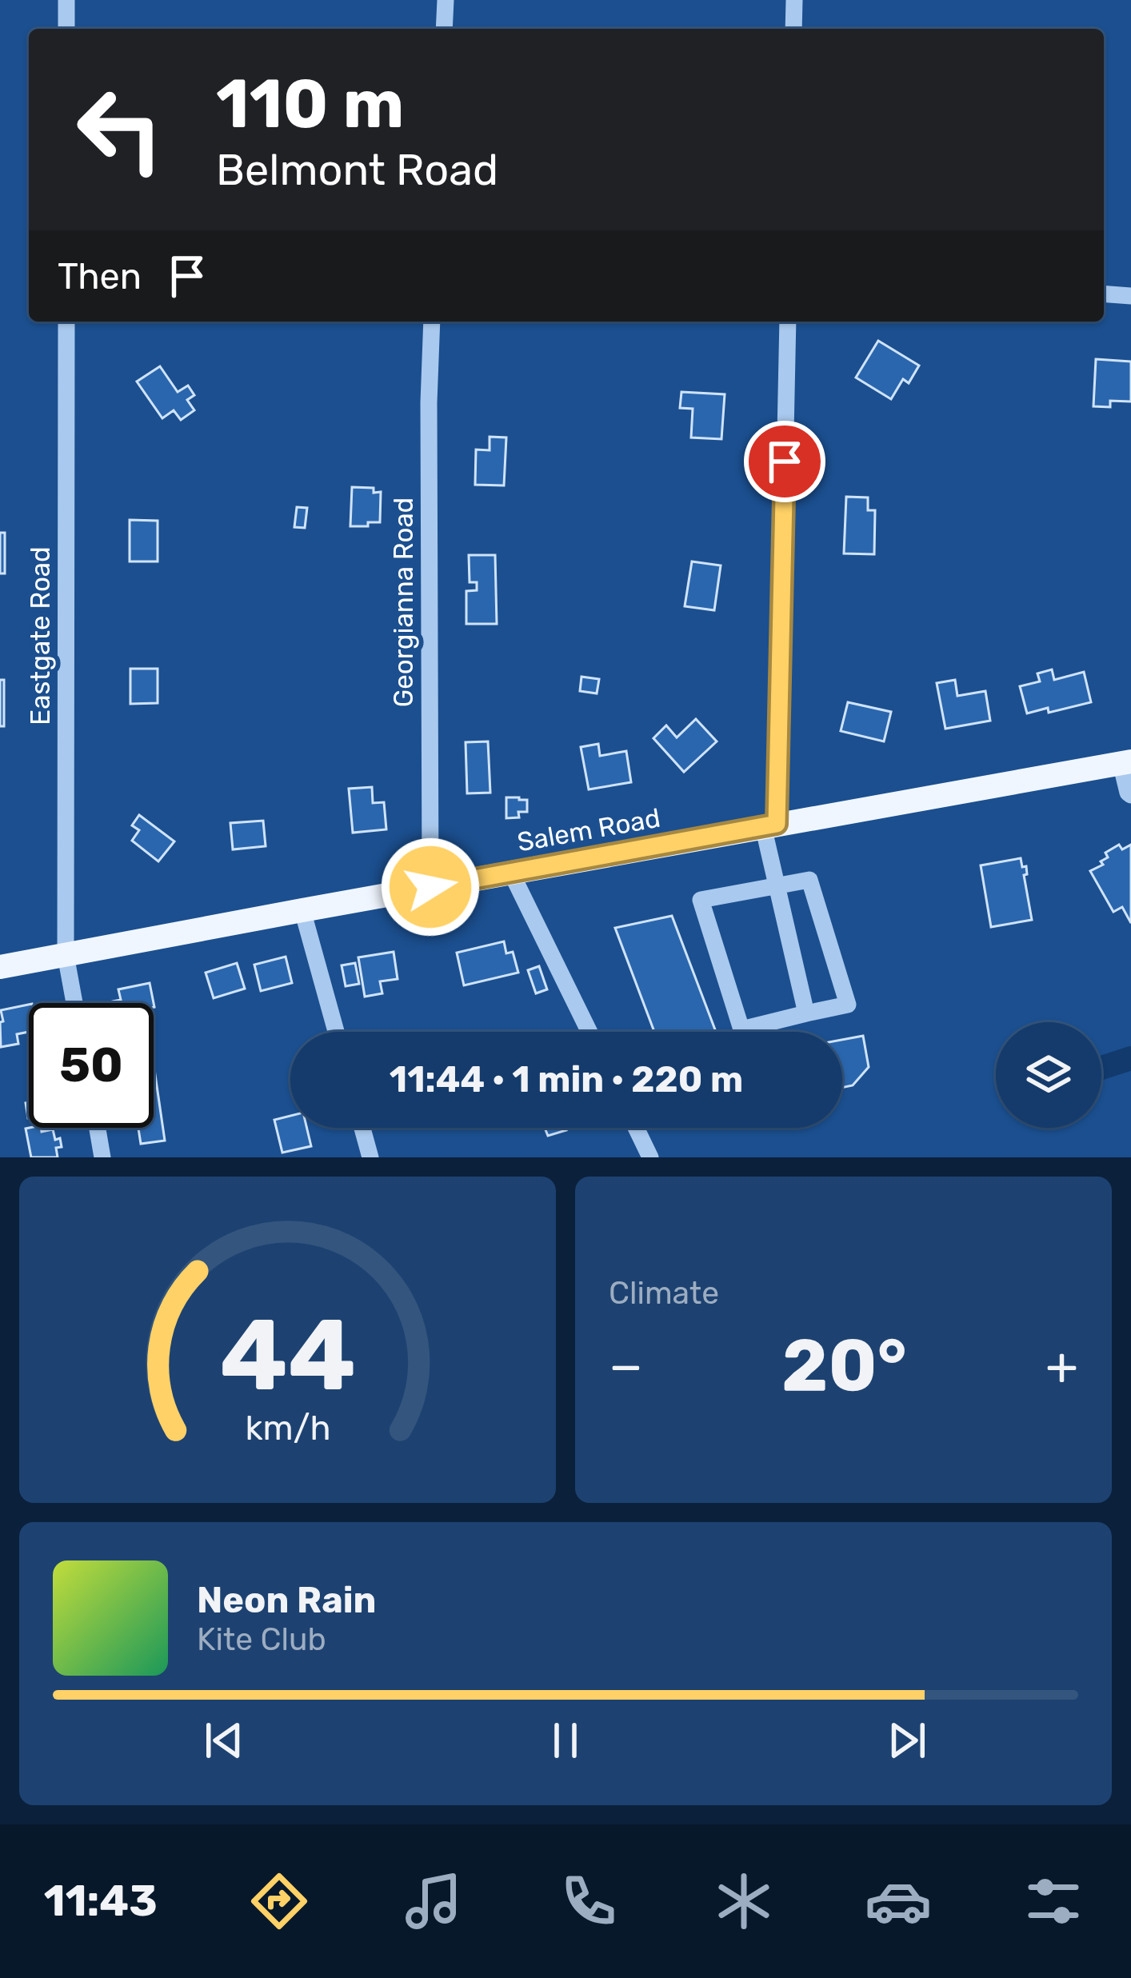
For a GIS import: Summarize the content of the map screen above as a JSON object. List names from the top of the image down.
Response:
{
  "streets": {
    "main road": ["Salem Road"],
    "street": ["Georgianna Road", "Eastgate Road"]
  },
  "crossings": [
    ["Georgianna Road", "Salem Road"],
    ["Eastgate Road", "Salem Road"]
  ],
  "page": {
    "turn": ["110 m", "Belmont Road"],
    "then": "Then",
    "limit": "50",
    "trip": "11:44 · 1 min · 220 m",
    "tile": "Climate",
    "heat": ["−", "20°", "+"],
    "song": ["Neon Rain", "Kite Club"],
    "tabs": "11:43",
    "gauge": ["44", "km/h"]
  }
}
